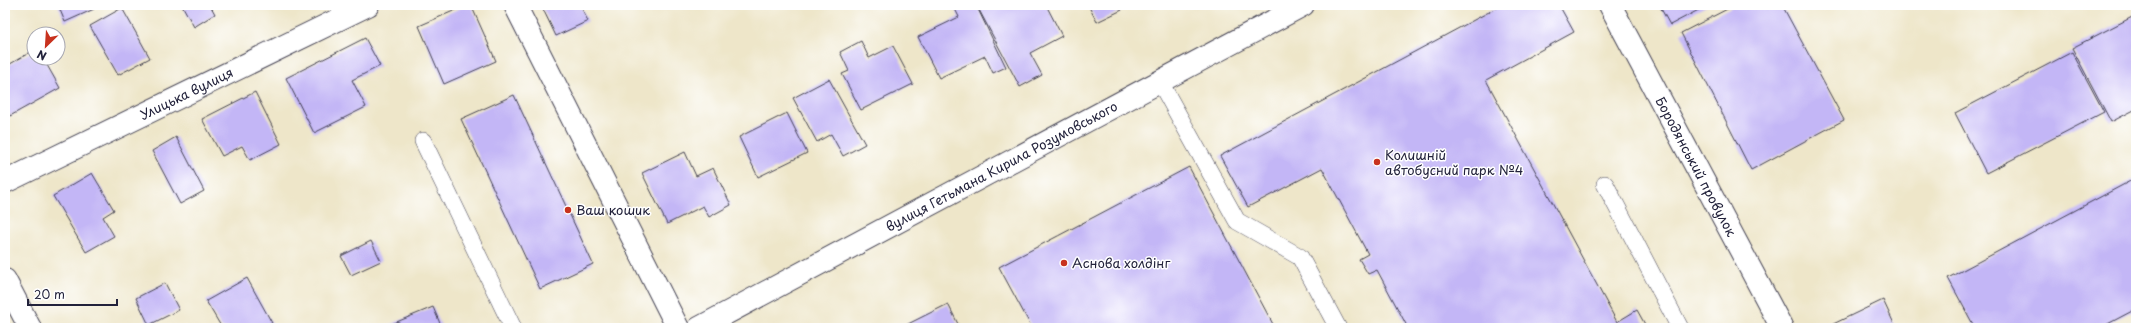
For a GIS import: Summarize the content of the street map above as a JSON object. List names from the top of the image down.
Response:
{
  "streets": {
    "street": ["Улицька вулиця", "Бородянський провулок", "вулиця Гетьмана Кирила Розумовського"]
  },
  "places": ["Колишній автобусний парк №4", "Ваш кошик", "Аснова холдінг"],
  "scale_bar": "20 m",
  "north": "bottom left"
}
